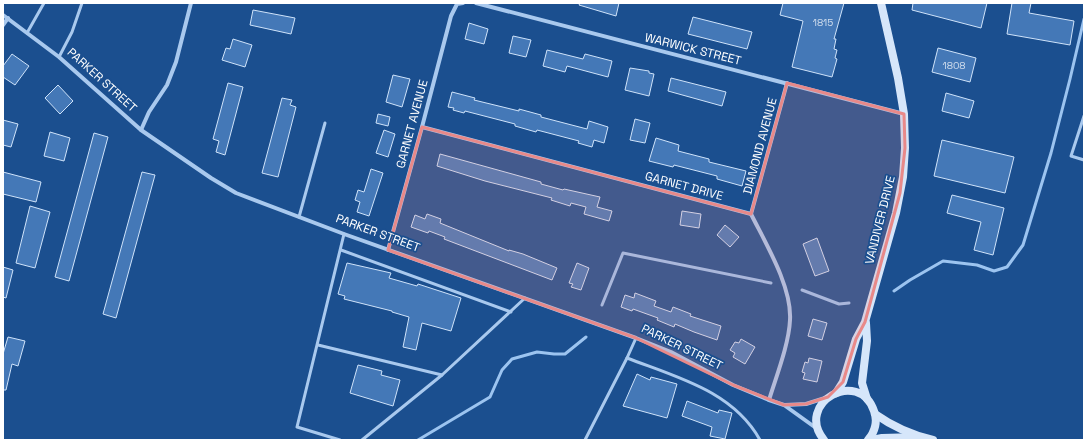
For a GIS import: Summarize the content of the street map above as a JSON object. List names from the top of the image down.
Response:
{
  "streets": {
    "main road": ["VANDIVER DRIVE"],
    "street": [
      "WARWICK STREET",
      "PARKER STREET",
      "GARNET AVENUE",
      "DIAMOND AVENUE",
      "GARNET DRIVE"
    ]
  },
  "crossings": [
    ["WARWICK STREET", "DIAMOND AVENUE"],
    ["WARWICK STREET", "VANDIVER DRIVE"],
    ["PARKER STREET", "GARNET AVENUE"],
    ["PARKER STREET", "VANDIVER DRIVE"],
    ["GARNET AVENUE", "GARNET DRIVE"],
    ["DIAMOND AVENUE", "GARNET DRIVE"]
  ],
  "house_numbers": ["1815", "1808"]
}
